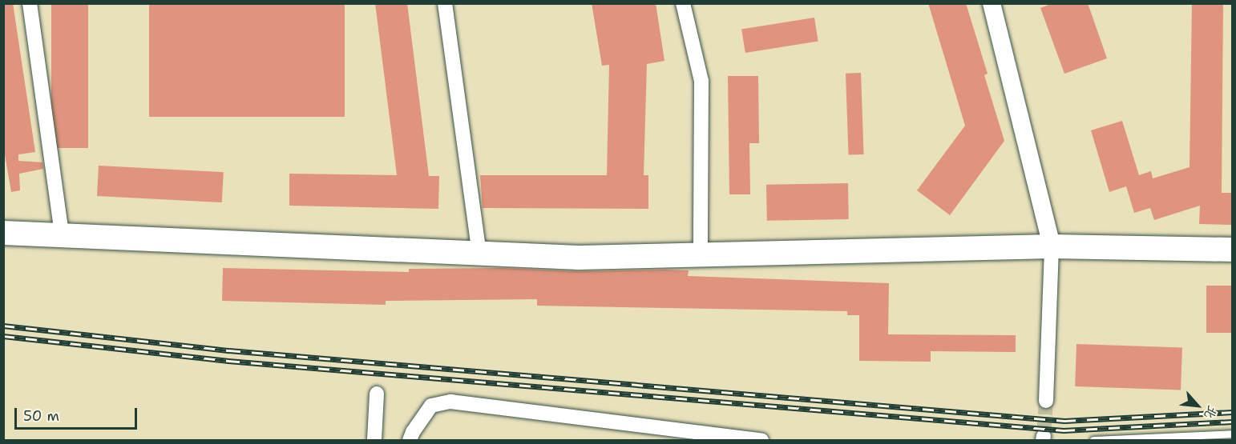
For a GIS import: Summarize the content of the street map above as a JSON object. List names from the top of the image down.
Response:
{
  "scale_bar": "50 m",
  "north": "bottom right"
}
